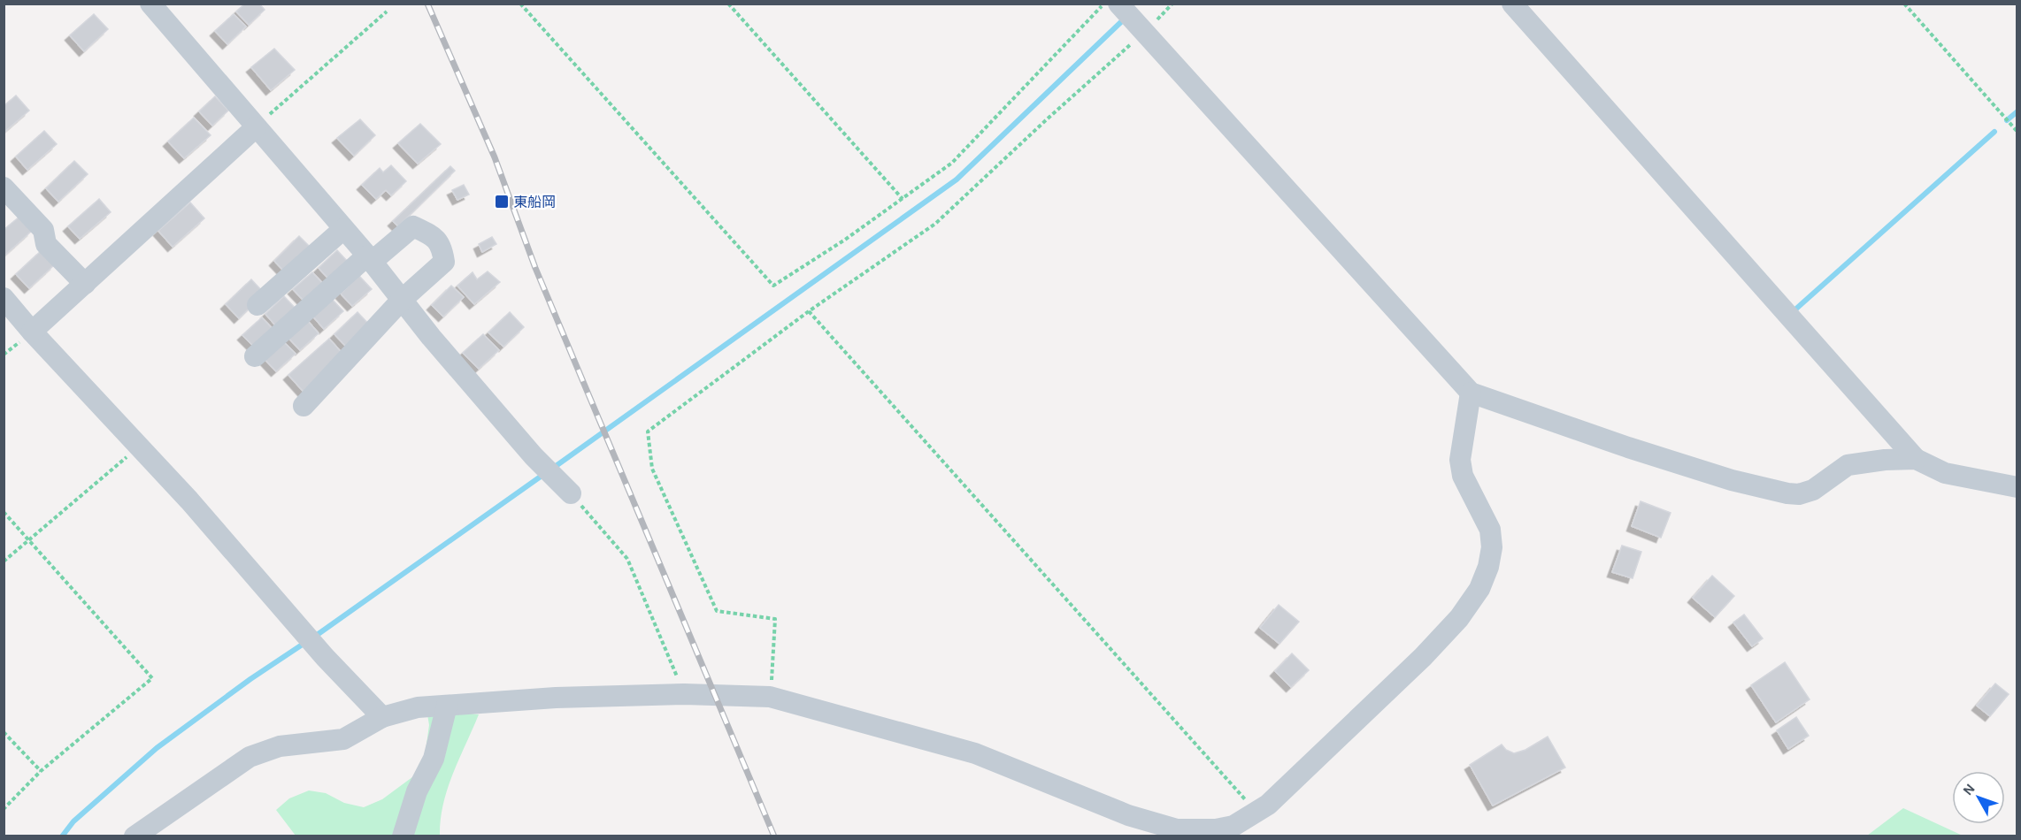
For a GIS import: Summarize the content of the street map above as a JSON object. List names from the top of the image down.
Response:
{
  "places": {
    "transit": ["東船岡"]
  },
  "north": "top left"
}
